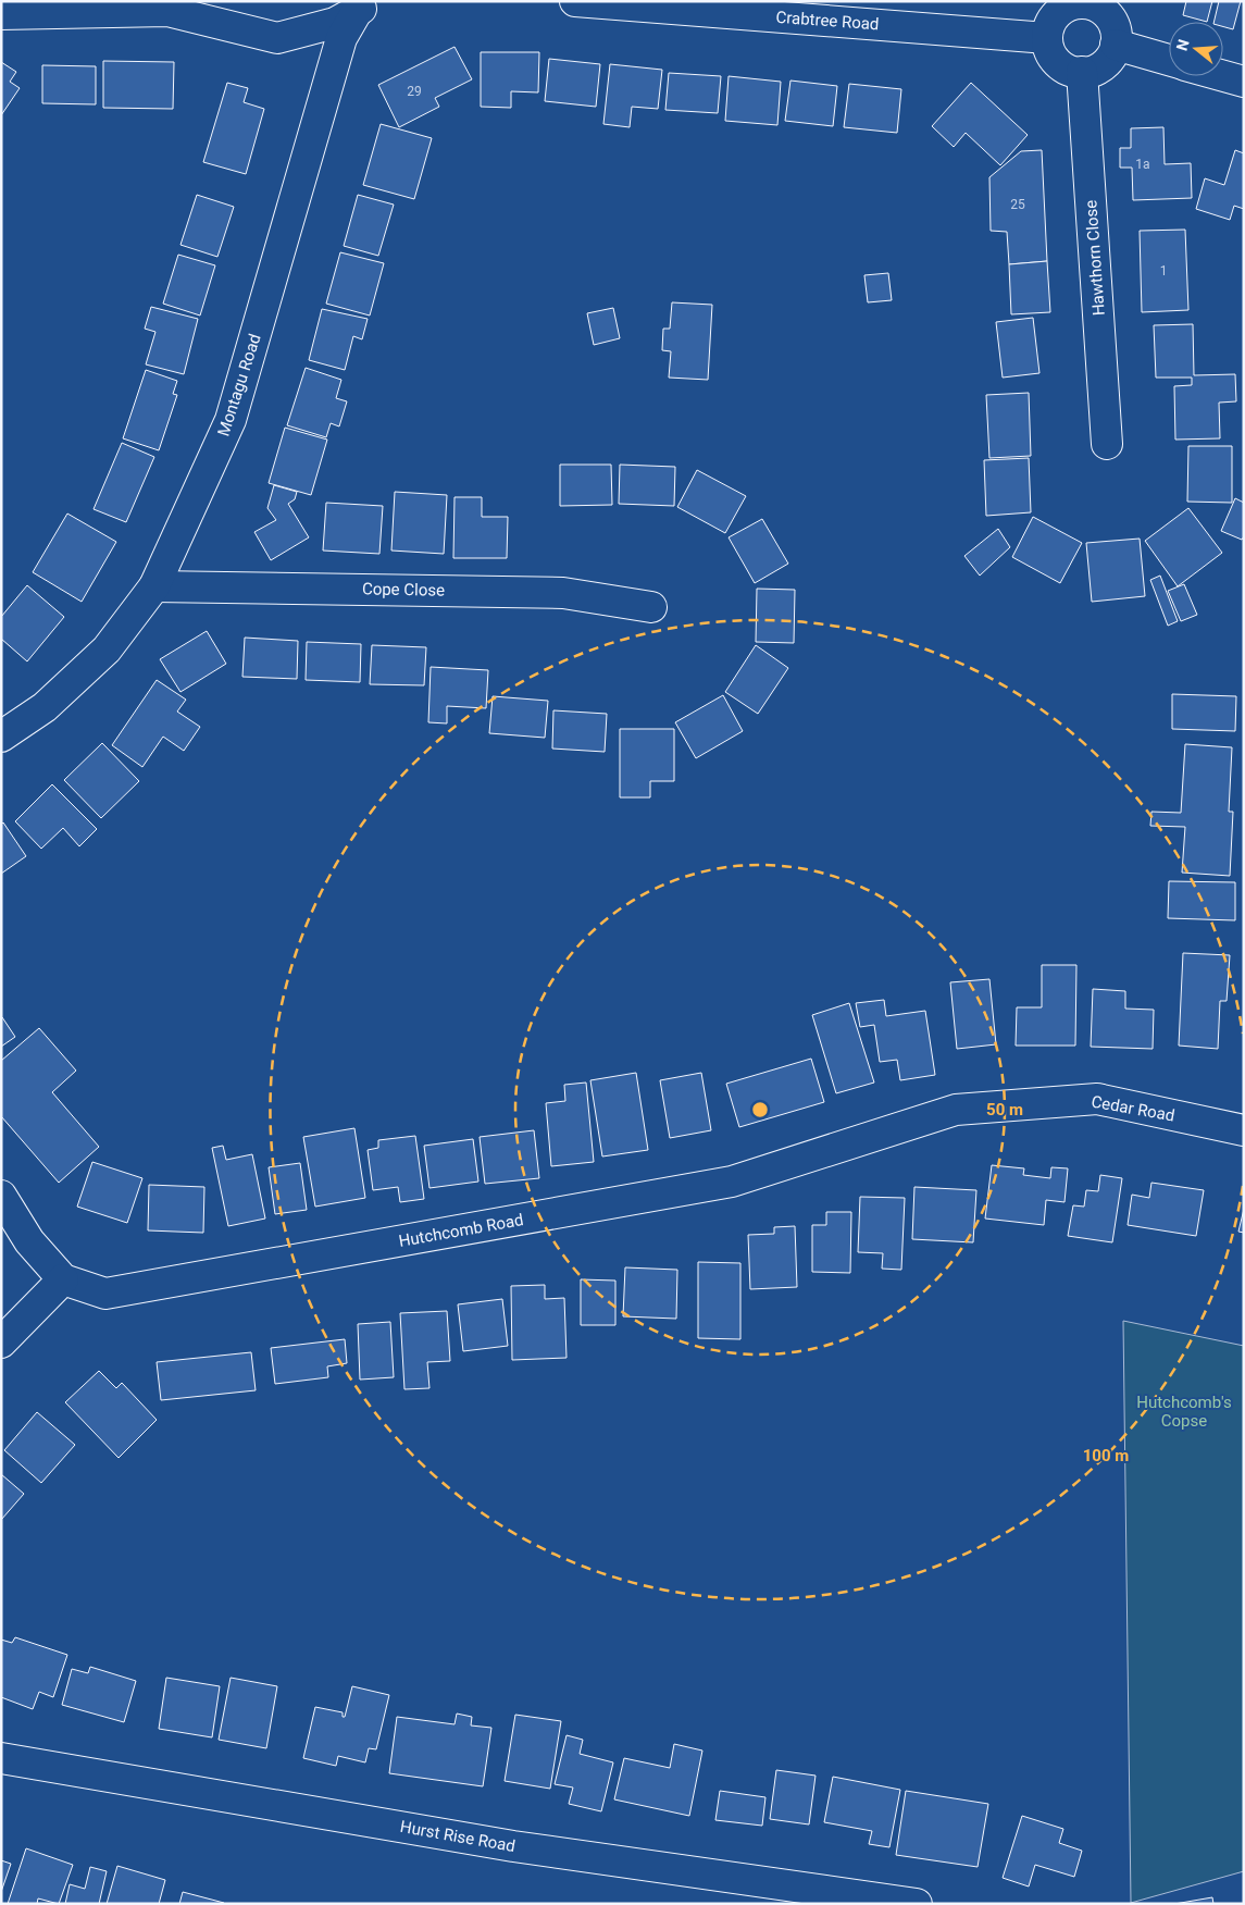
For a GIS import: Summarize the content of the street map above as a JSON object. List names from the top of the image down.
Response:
{
  "streets": {
    "street": [
      "Crabtree Road",
      "Hawthorn Close",
      "Montagu Road",
      "Cope Close",
      "Cedar Road",
      "Hutchcomb Road",
      "Hurst Rise Road"
    ]
  },
  "crossings": [
    ["Crabtree Road", "Hawthorn Close"],
    ["Montagu Road", "Cope Close"],
    ["Cedar Road", "Hutchcomb Road"]
  ],
  "parks": ["Hutchcomb's Copse"],
  "house_numbers": [
    "29",
    "1a",
    "25",
    "1"
  ],
  "north": "left",
  "rings": ["50 m", "100 m"]
}
